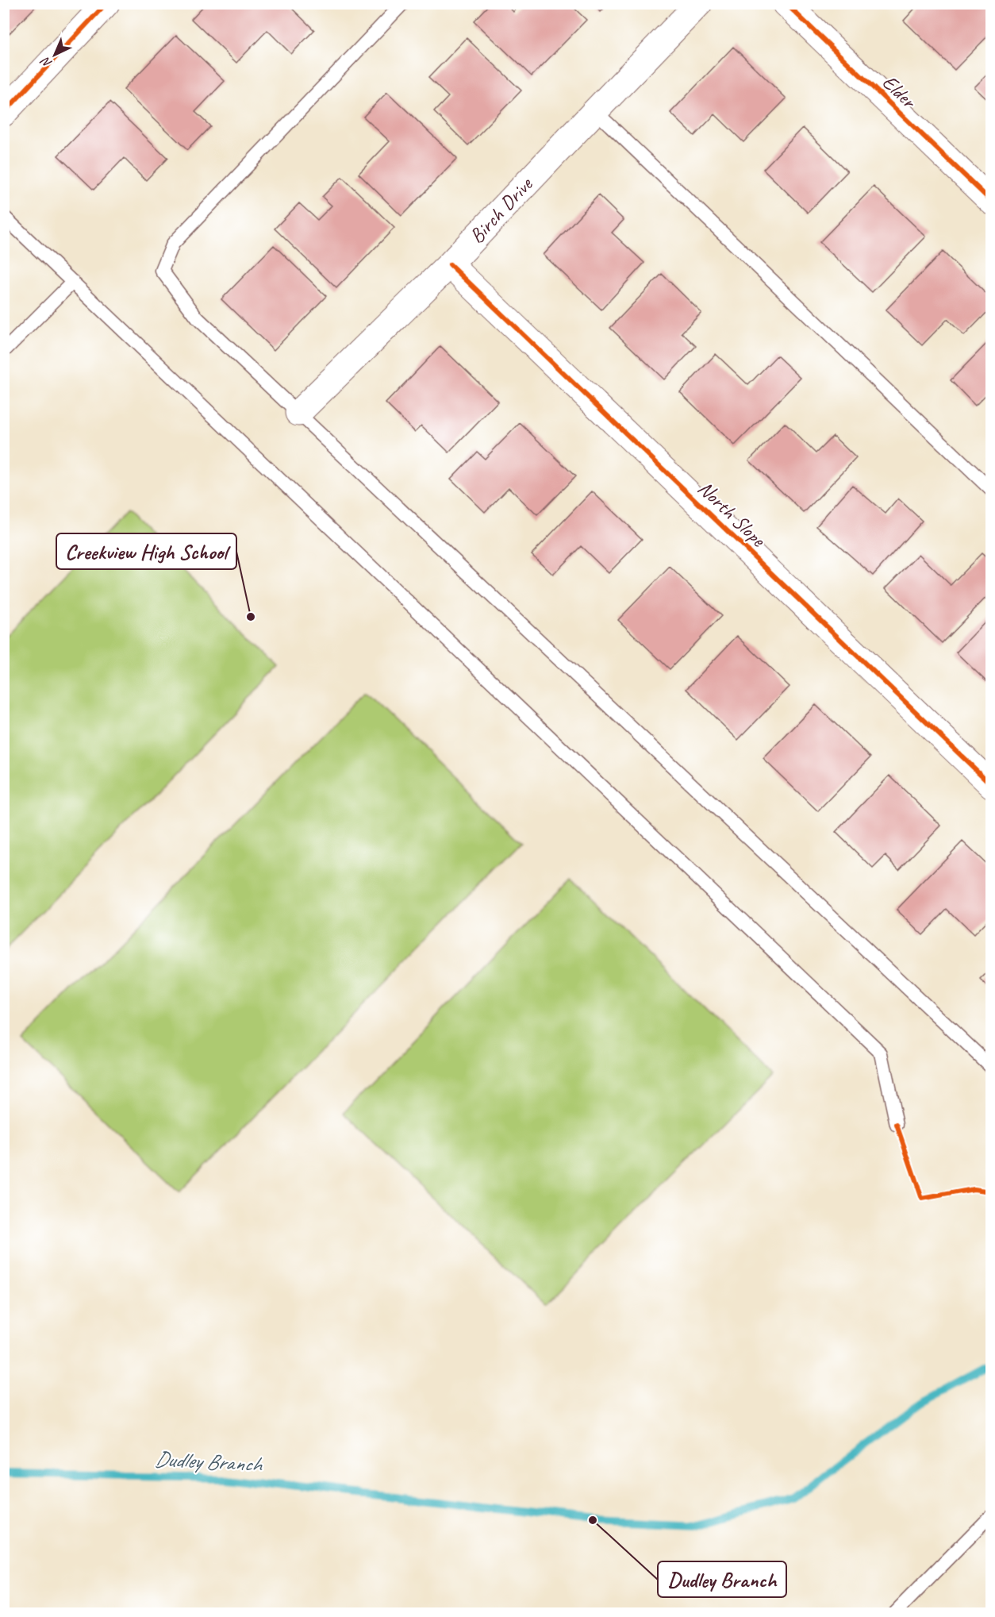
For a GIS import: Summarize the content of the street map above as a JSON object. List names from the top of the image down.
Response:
{
  "streets": {
    "street": ["Elder", "Birch Drive", "North Slope"]
  },
  "crossings": [
    ["Birch Drive", "North Slope"]
  ],
  "water": ["Dudley Branch"],
  "places": ["Creekview High School", "Dudley Branch"],
  "north": "bottom left"
}
